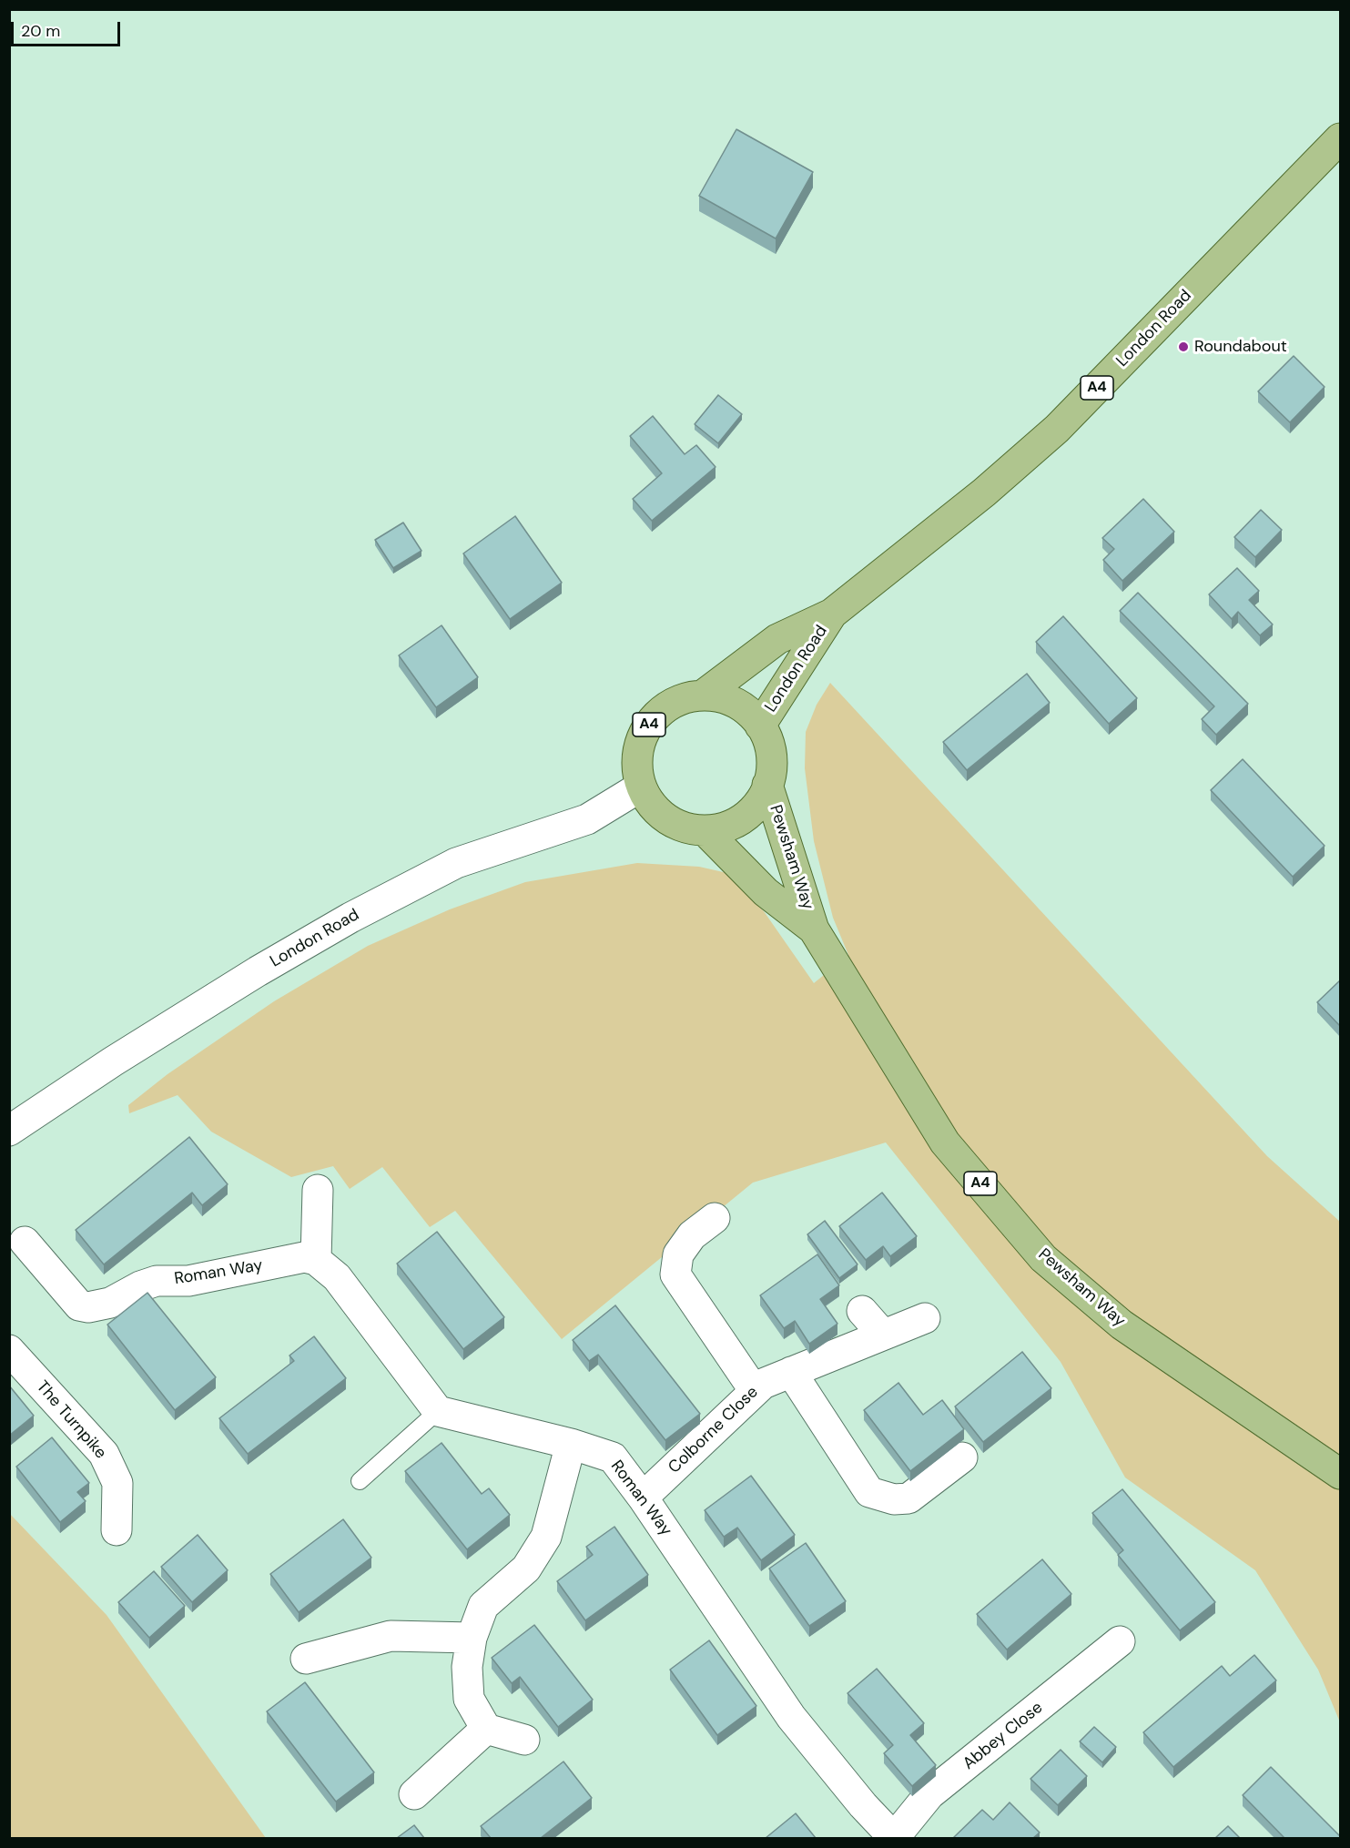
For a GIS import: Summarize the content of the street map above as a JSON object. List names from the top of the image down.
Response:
{
  "streets": {
    "main road": ["London Road", "A4", "Pewsham Way"],
    "street": [
      "Roman Way",
      "The Turnpike",
      "Colborne Close",
      "Abbey Close"
    ]
  },
  "crossings": [
    ["London Road", "Pewsham Way"],
    ["Roman Way", "Colborne Close"],
    ["Roman Way", "Abbey Close"]
  ],
  "places": ["Roundabout"],
  "scale_bar": "20 m"
}
